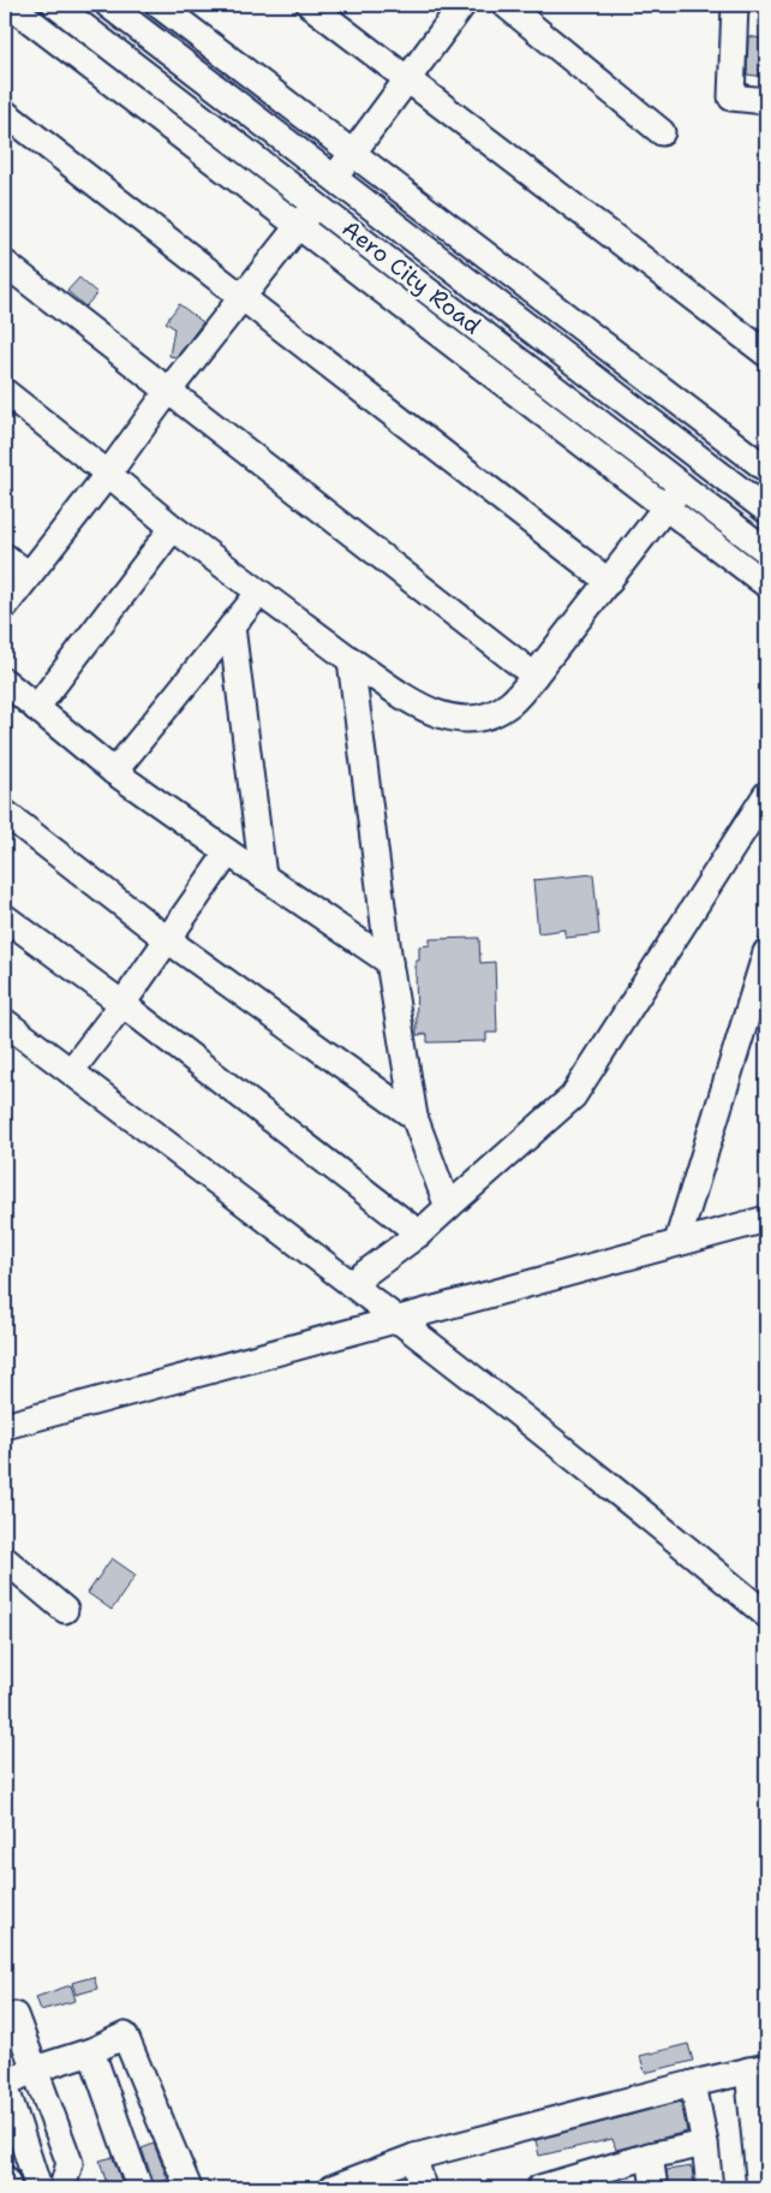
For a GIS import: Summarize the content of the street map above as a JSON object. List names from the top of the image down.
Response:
{
  "streets": {
    "street": ["Aero City Road"]
  }
}
